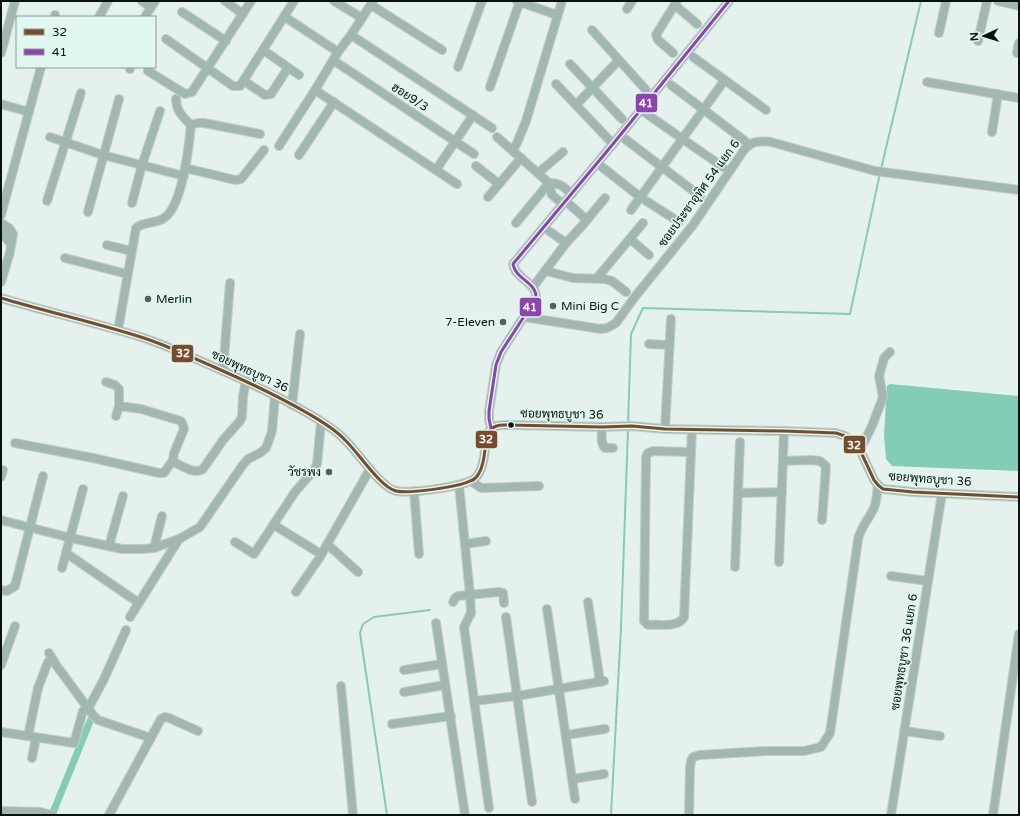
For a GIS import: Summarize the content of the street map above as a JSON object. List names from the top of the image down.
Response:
{
  "streets": {
    "street": [
      "ฮอย9/3",
      "ซอยประชาอุทิศ 54 แยก 6",
      "ซอยพุทธบูชา 36",
      "ซอยพุทธบูชา 36 แยก 6"
    ]
  },
  "crossings": [
    ["ซอยพุทธบูชา 36", "ซอยพุทธบูชา 36 แยก 6"]
  ],
  "places": [
    "Merlin",
    "Mini Big C",
    "7-Eleven",
    "วัชรพง"
  ],
  "lines": ["transit line 41", "transit line 32"],
  "legend": ["32", "41"],
  "north": "left"
}
